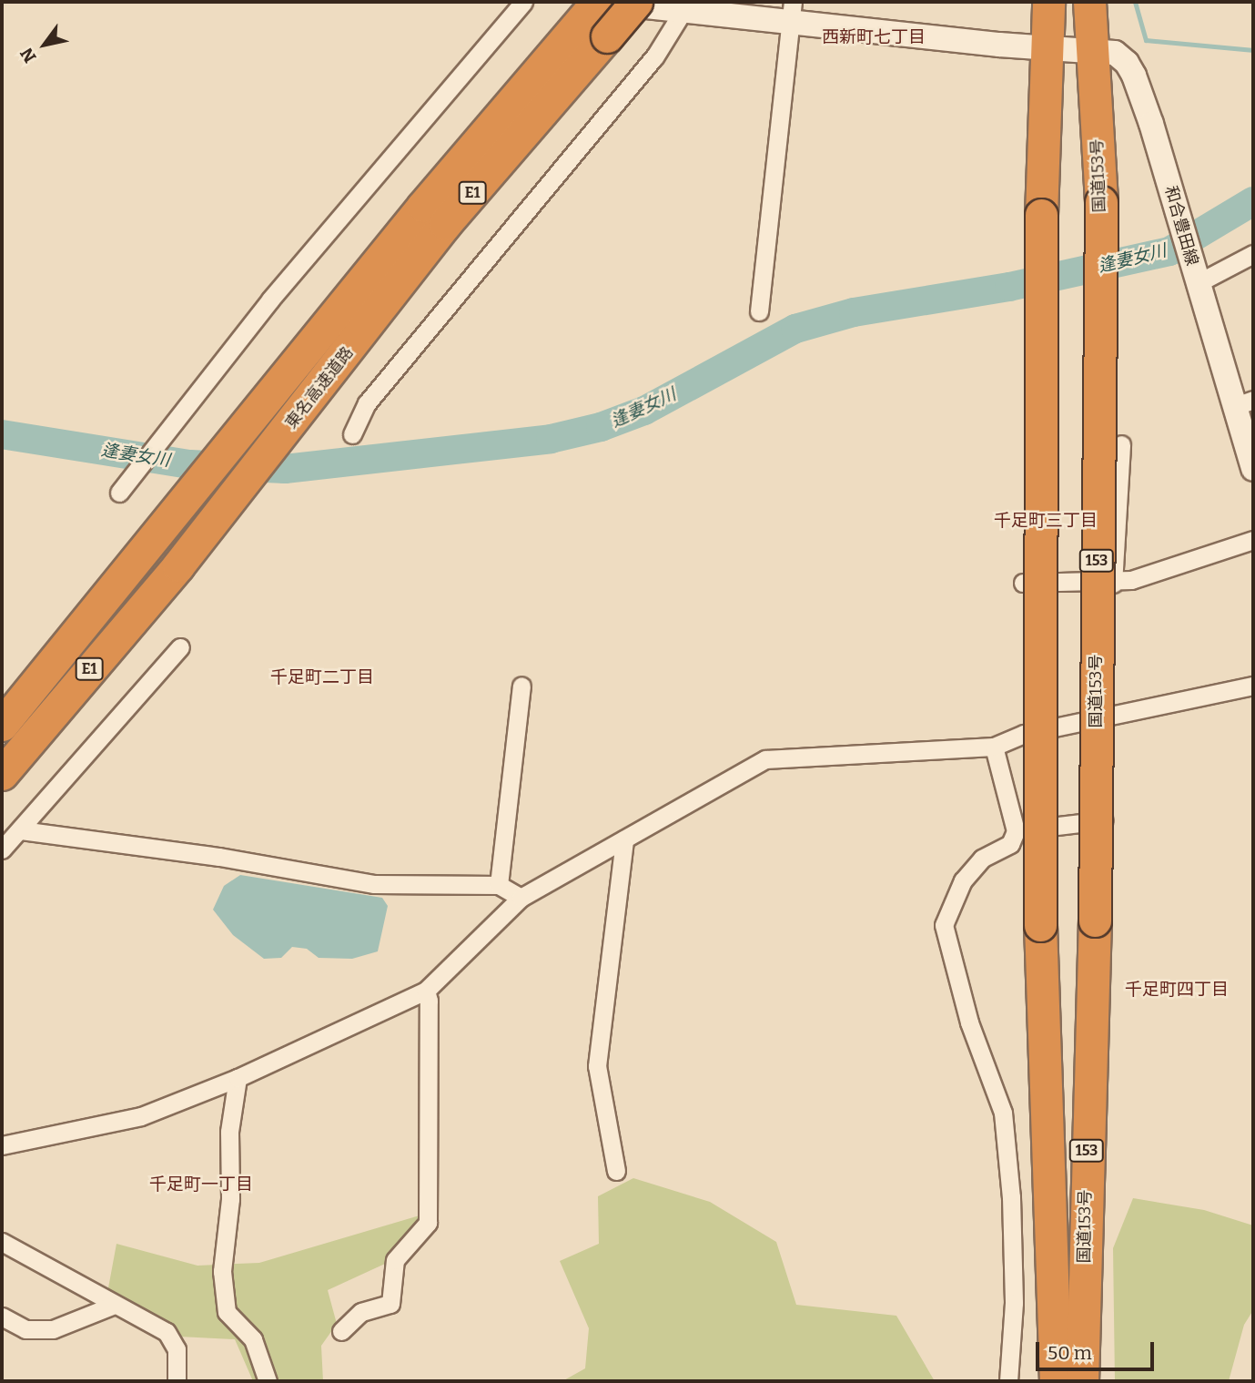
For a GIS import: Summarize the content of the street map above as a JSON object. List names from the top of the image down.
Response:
{
  "streets": {
    "highway": [
      "国道153号",
      "E1",
      "東名高速道路",
      "153"
    ],
    "main road": ["和合豊田線"]
  },
  "crossings": [
    ["国道153号", "和合豊田線"]
  ],
  "districts": [
    "西新町七丁目",
    "千足町三丁目",
    "千足町二丁目",
    "千足町四丁目",
    "千足町一丁目"
  ],
  "water": ["逢妻女川"],
  "scale_bar": "50 m",
  "north": "bottom left"
}
